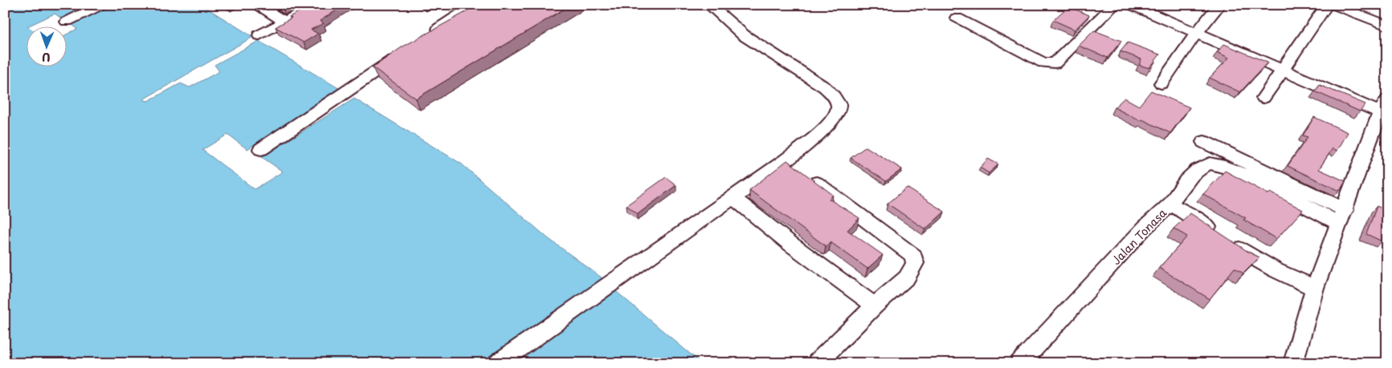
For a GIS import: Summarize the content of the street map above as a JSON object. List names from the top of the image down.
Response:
{
  "streets": {
    "street": ["Jalan Tonasa"]
  },
  "north": "bottom"
}
